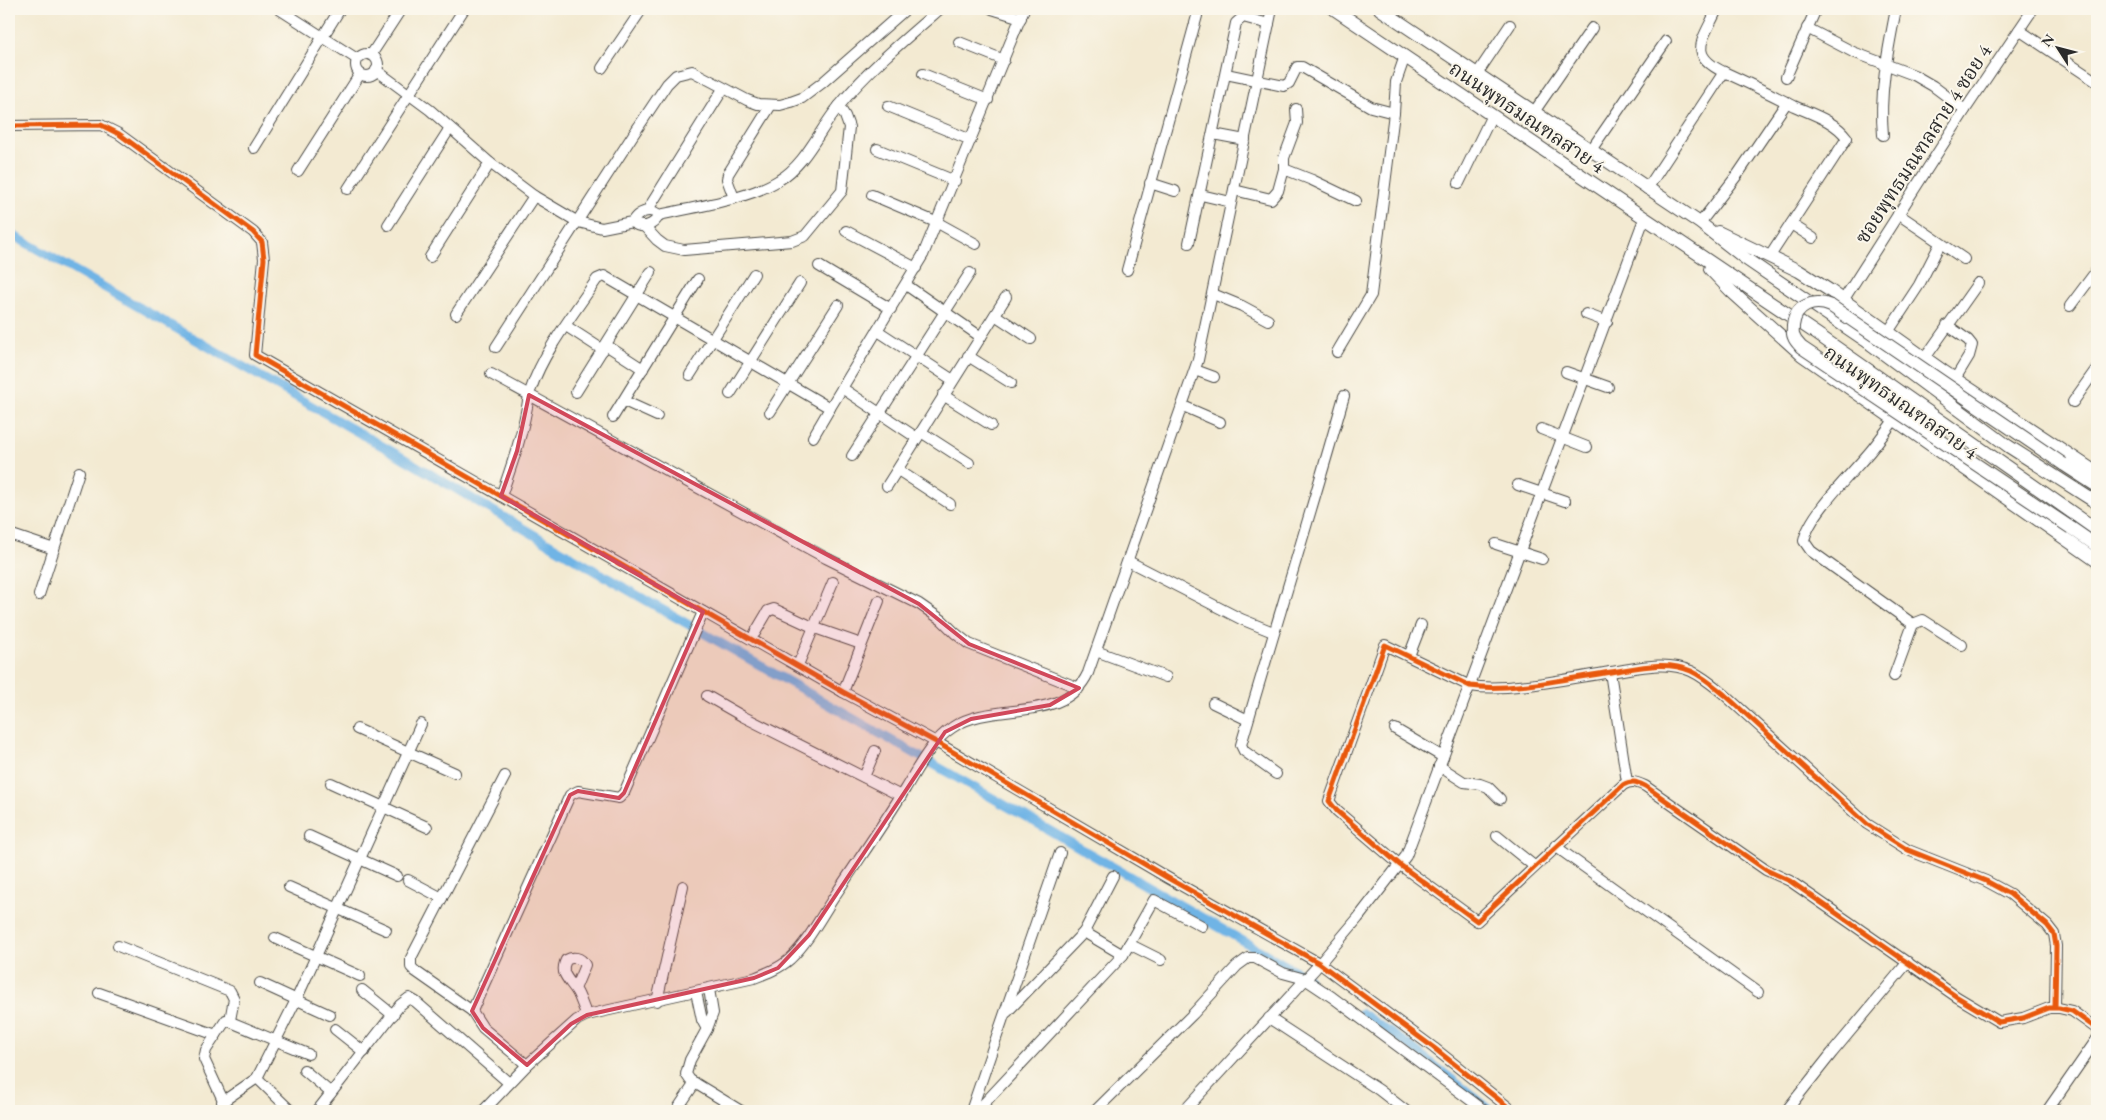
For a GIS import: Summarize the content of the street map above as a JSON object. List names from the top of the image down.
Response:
{
  "streets": {
    "main road": ["ถนนพุทธมณฑลสาย 4"],
    "street": ["ซอยพุทธมณฑลสาย 4 ซอย 4"]
  },
  "crossings": [
    ["ถนนพุทธมณฑลสาย 4", "ซอยพุทธมณฑลสาย 4 ซอย 4"]
  ],
  "north": "top left"
}
